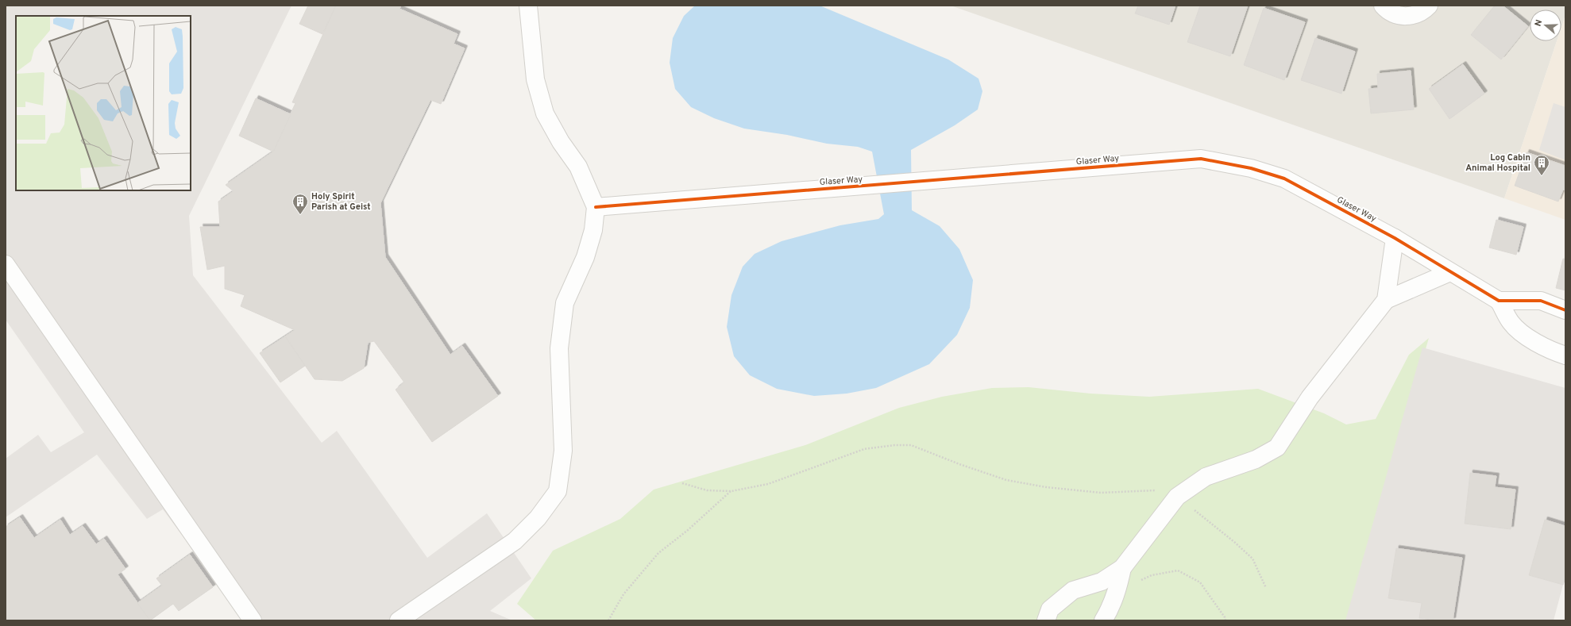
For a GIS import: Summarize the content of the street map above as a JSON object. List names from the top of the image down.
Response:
{
  "streets": {
    "street": ["Glaser Way"]
  },
  "places": {
    "building": ["Log Cabin Animal Hospital", "Holy Spirit Parish at Geist"]
  },
  "north": "left"
}
